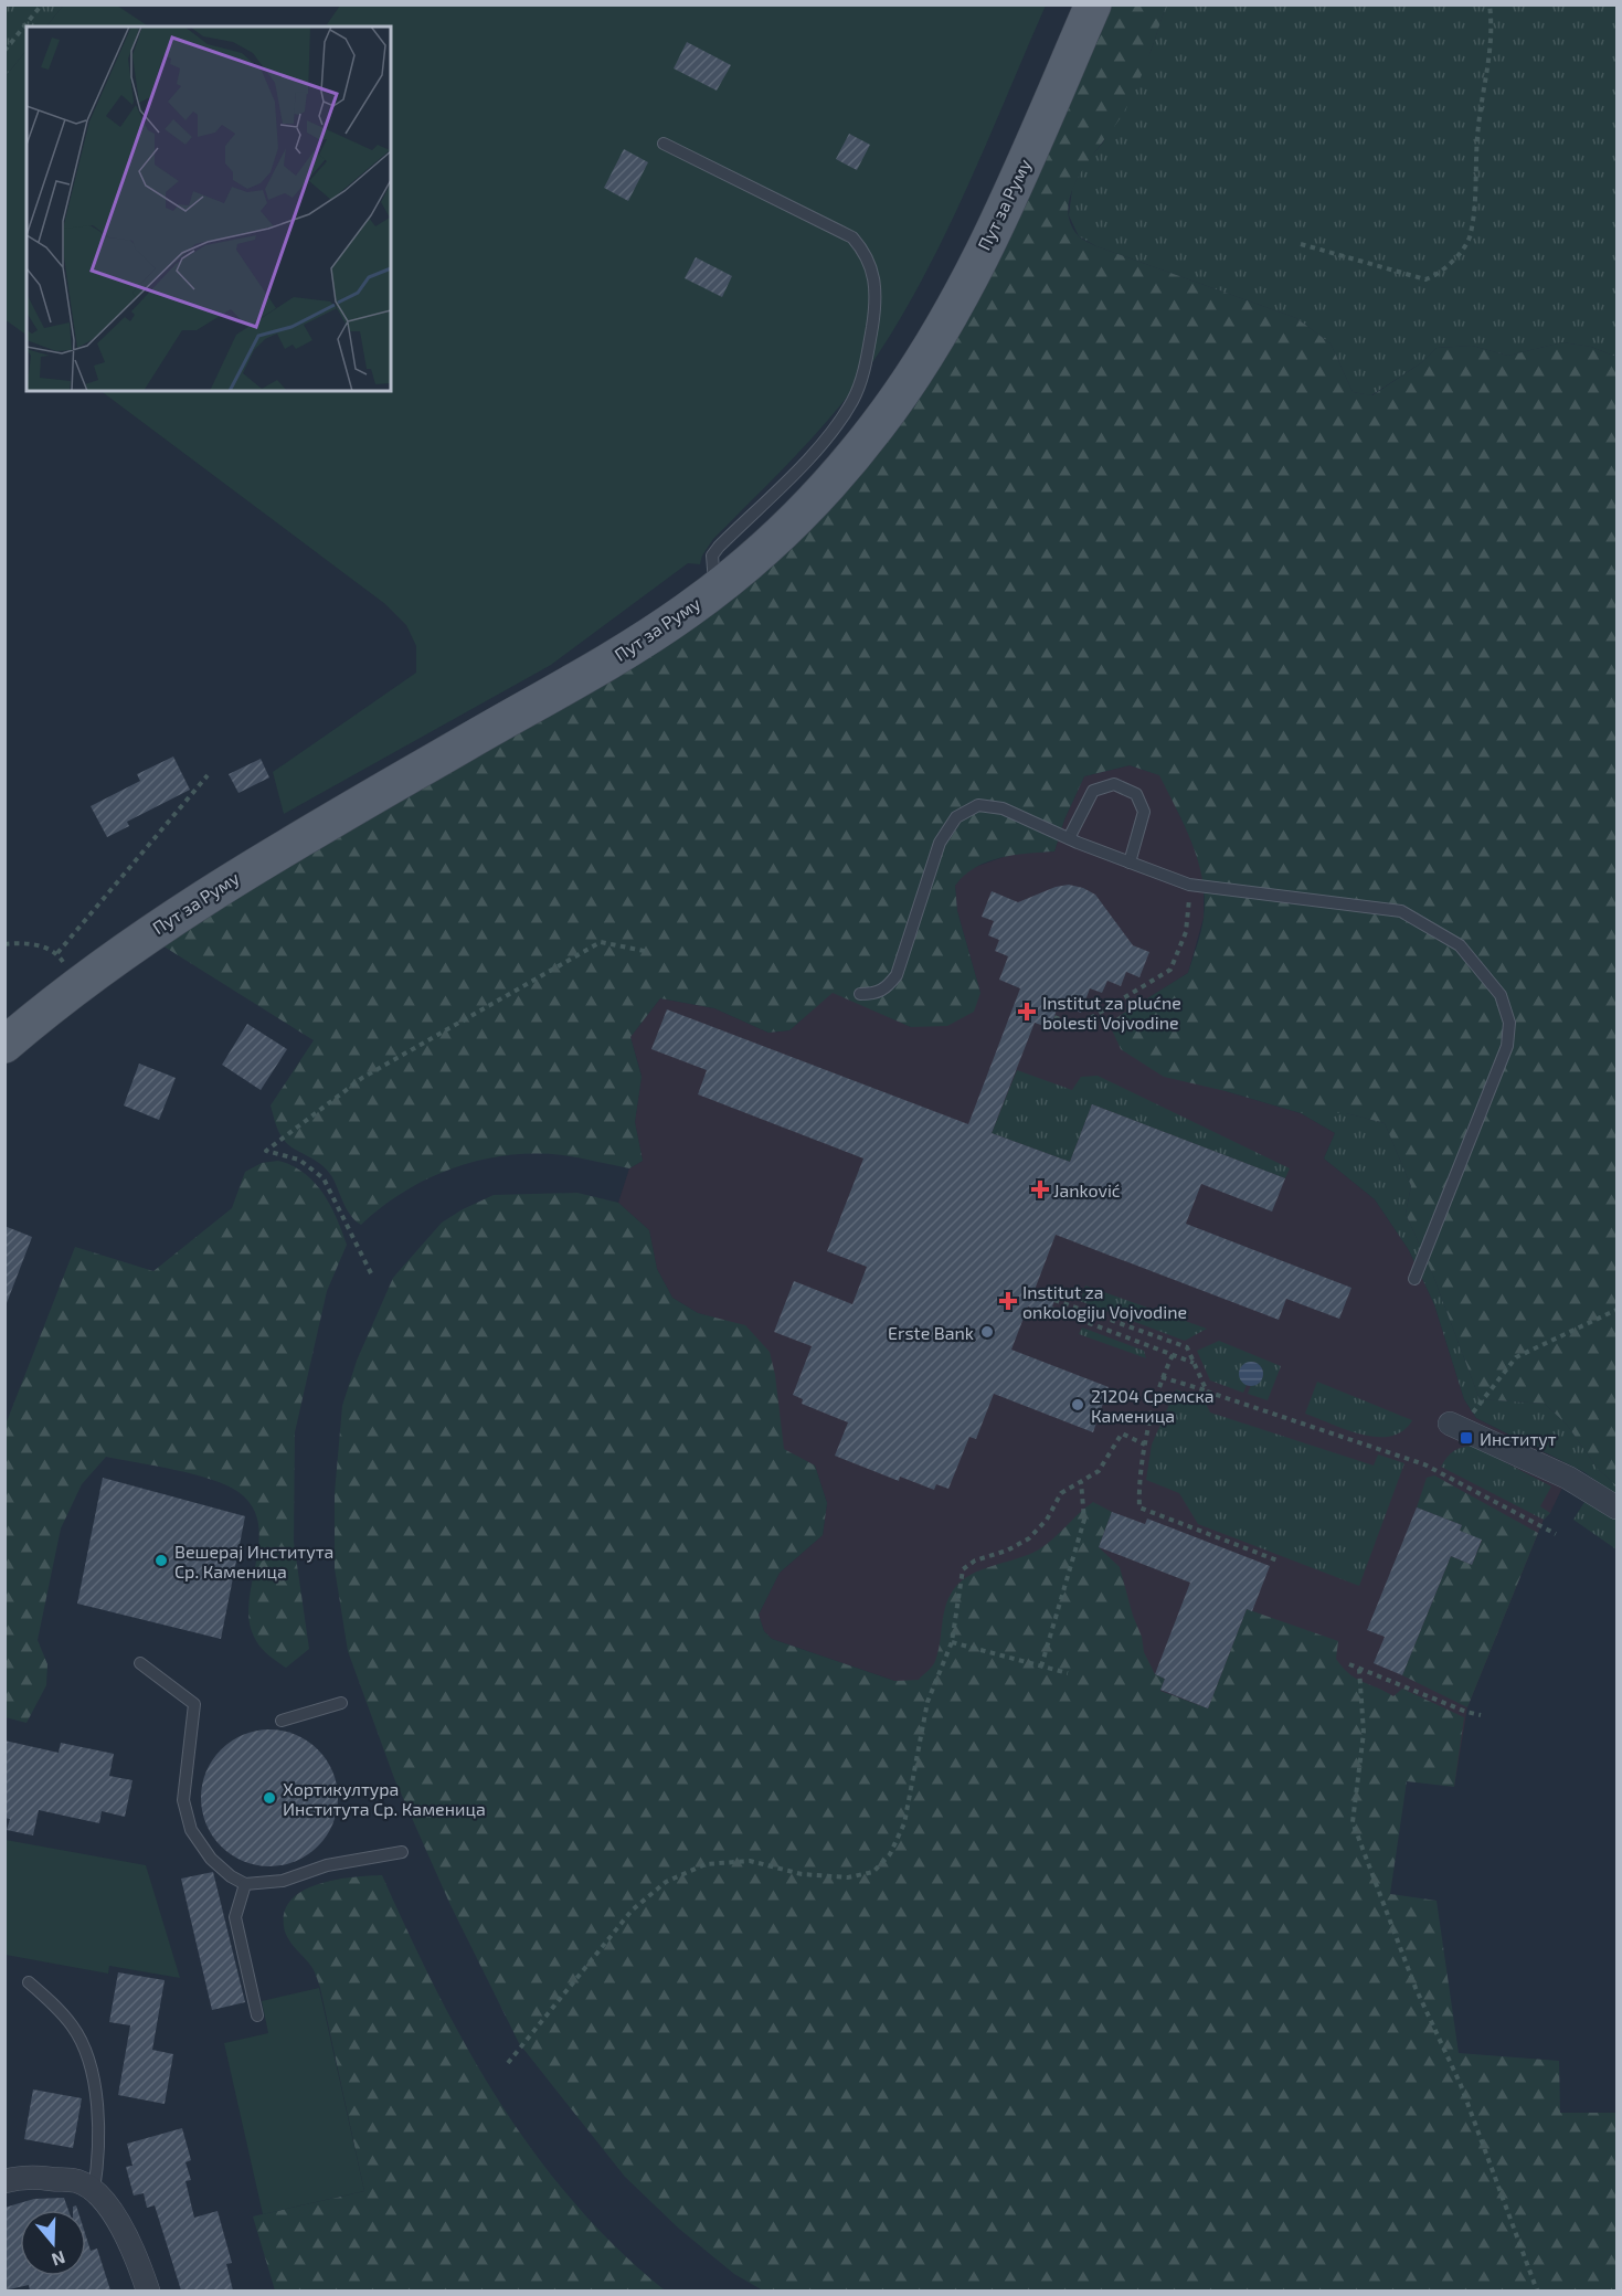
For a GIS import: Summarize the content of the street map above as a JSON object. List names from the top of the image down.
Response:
{
  "streets": {
    "main road": ["Пут за Руму"]
  },
  "places": {
    "health": ["Institut za plućne bolesti Vojvodine", "Janković", "Institut za onkologiju Vojvodine"],
    "other": [
      "Erste Bank",
      "21204 Сремска Каменица",
      "Вешерај Института Ср. Каменица",
      "Хортикултура Института Ср. Каменица"
    ],
    "transit": ["Институт"]
  },
  "north": "bottom"
}
